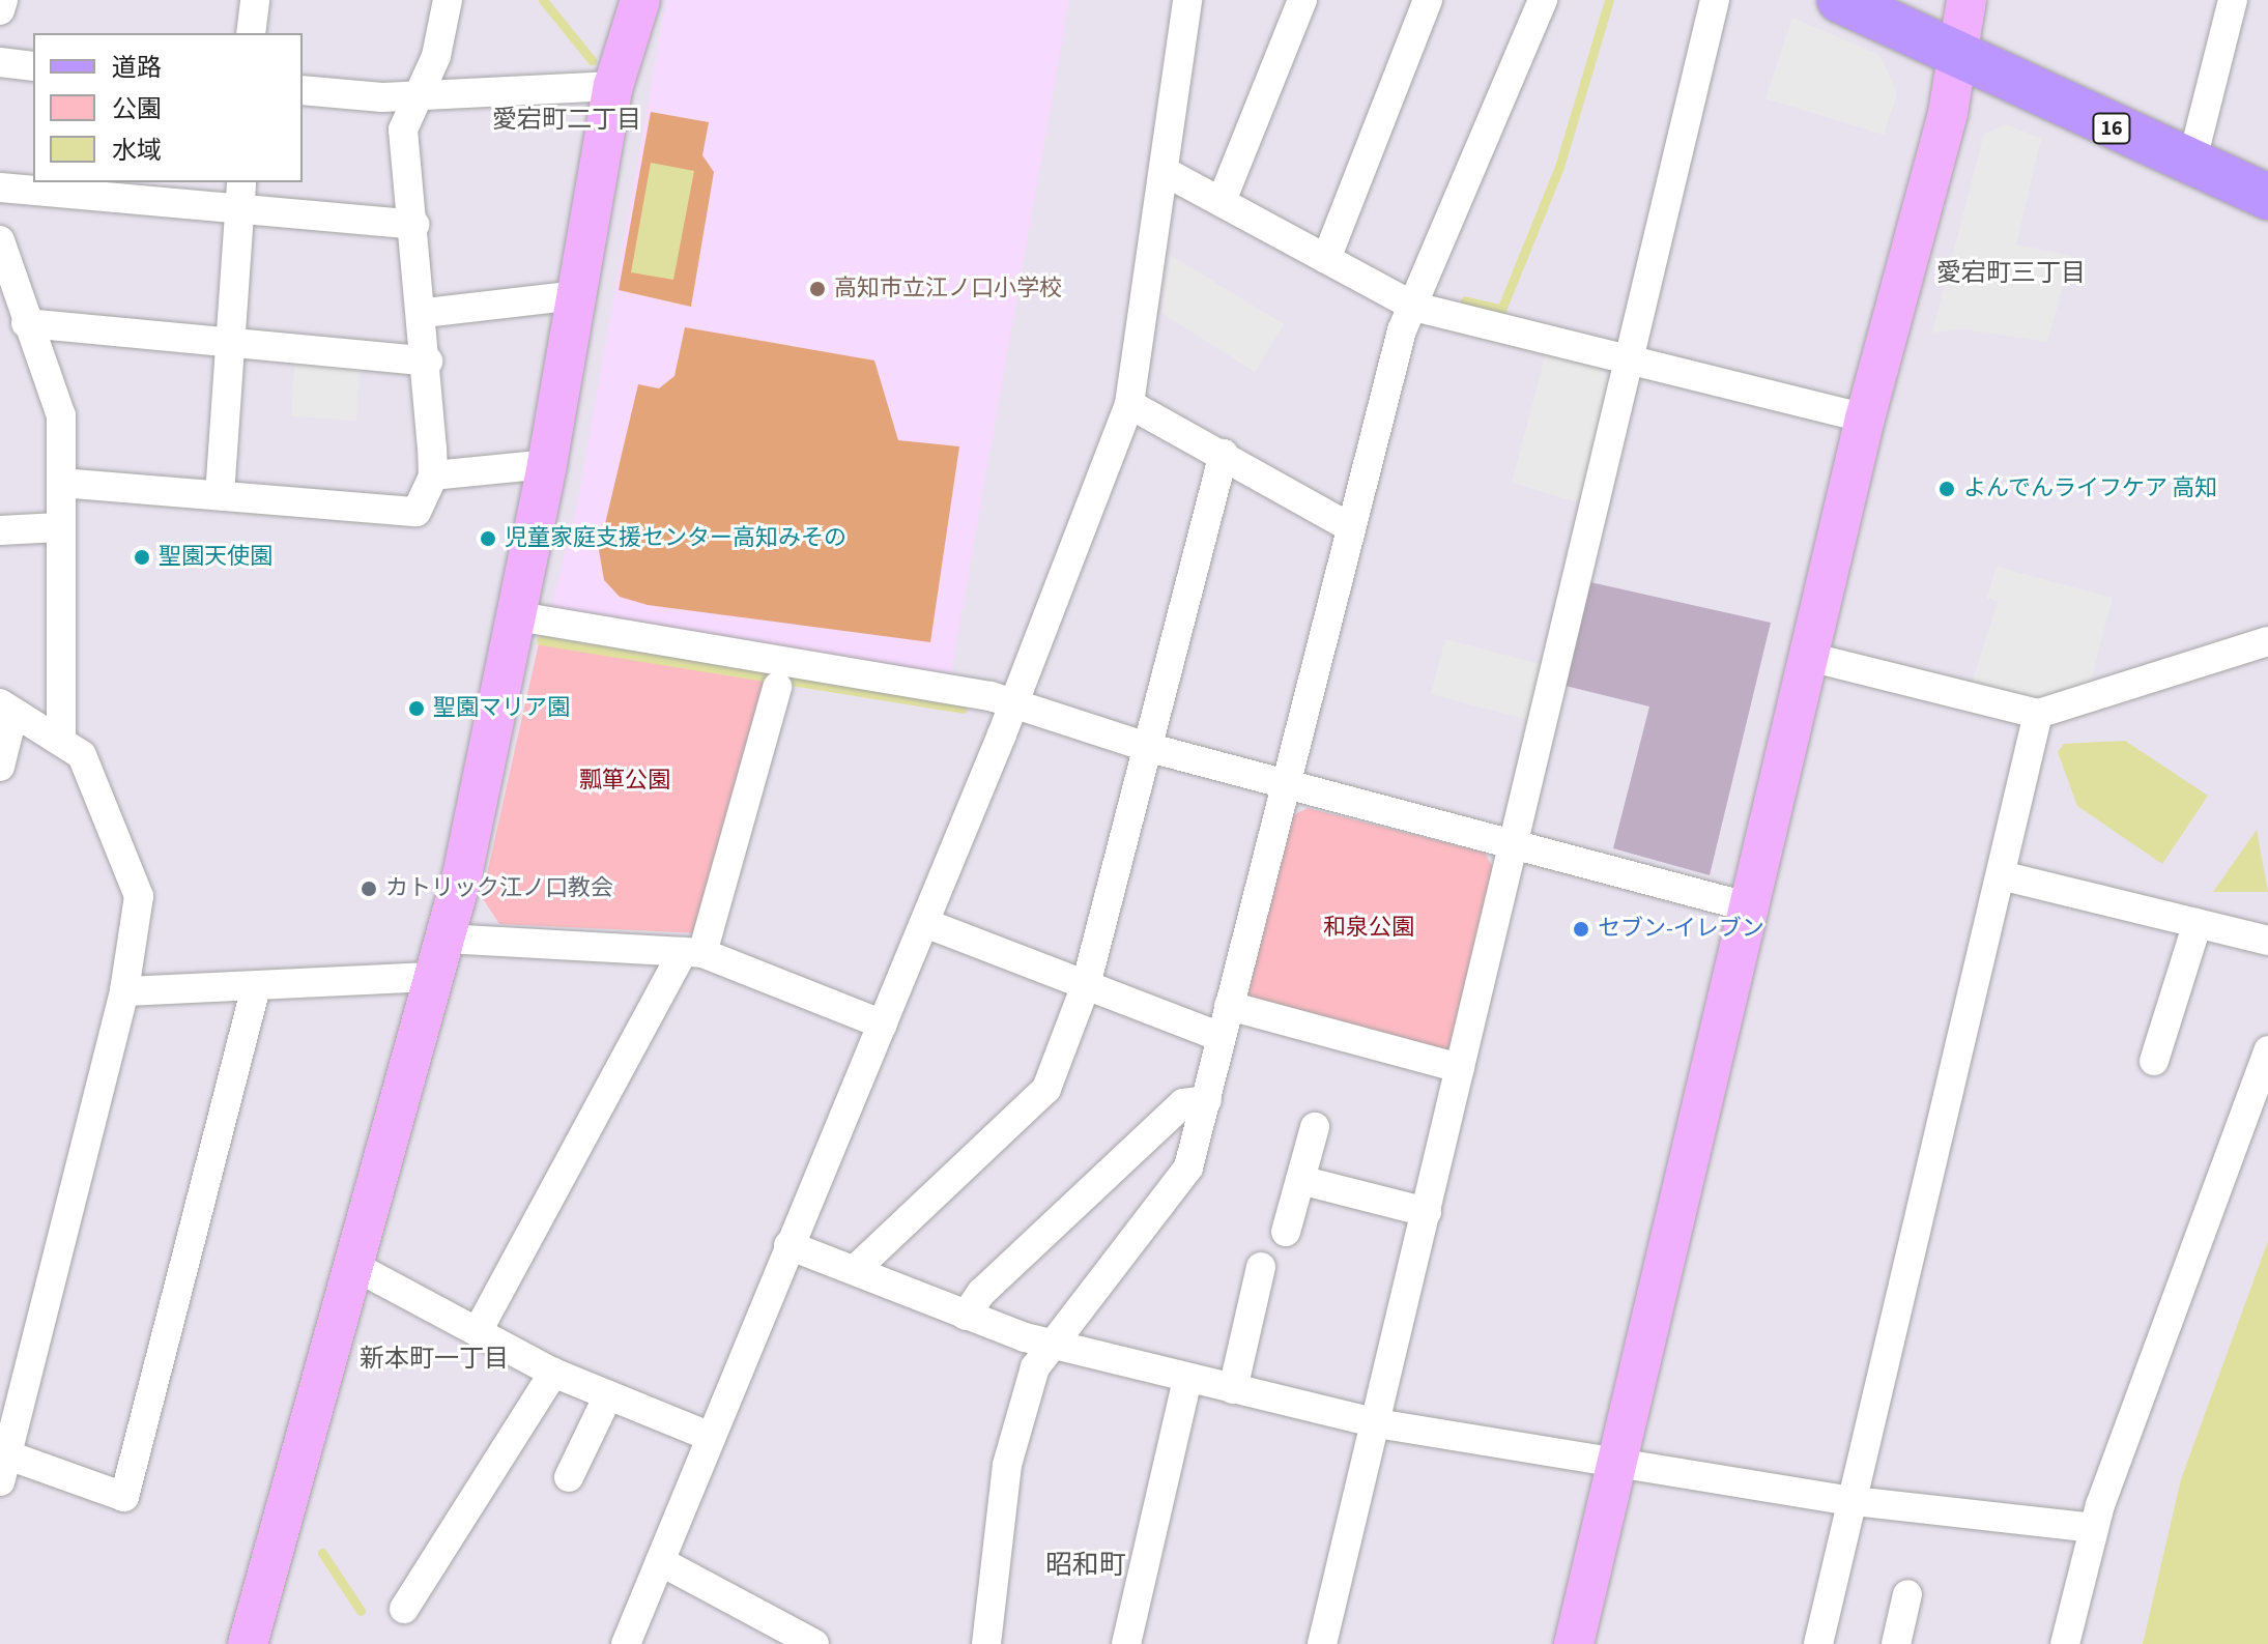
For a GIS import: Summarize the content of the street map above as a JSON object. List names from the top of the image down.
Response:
{
  "streets": {
    "main road": ["16"]
  },
  "districts": [
    "愛宕町二丁目",
    "愛宕町三丁目",
    "新本町一丁目",
    "昭和町"
  ],
  "parks": ["瓢箪公園", "和泉公園"],
  "places": [
    "高知市立江ノ口小学校",
    "よんでんライフケア 高知",
    "児童家庭支援センター高知みその",
    "聖園天使園",
    "聖園マリア園",
    "カトリック江ノ口教会",
    "セブン-イレブン"
  ],
  "legend": ["道路", "公園", "水域"]
}
